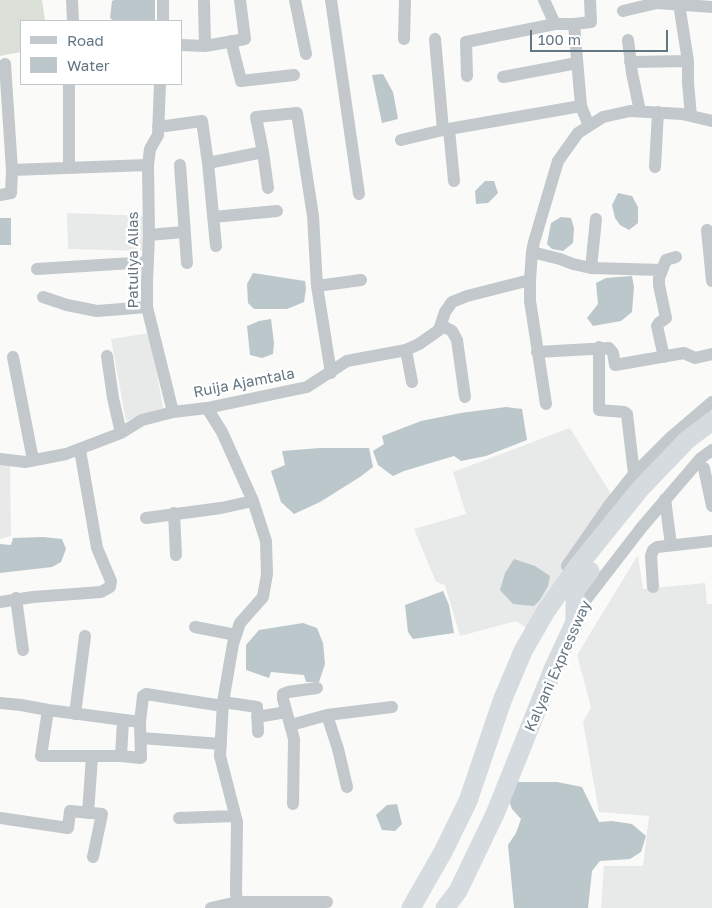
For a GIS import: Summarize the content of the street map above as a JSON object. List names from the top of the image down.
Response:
{
  "streets": {
    "highway": ["Kalyani Expressway"],
    "street": ["Patuliya Alias", "Ruija Ajamtala"]
  },
  "crossings": [
    ["Patuliya Alias", "Ruija Ajamtala"]
  ],
  "legend": ["Road", "Water"],
  "scale_bar": "100 m"
}
